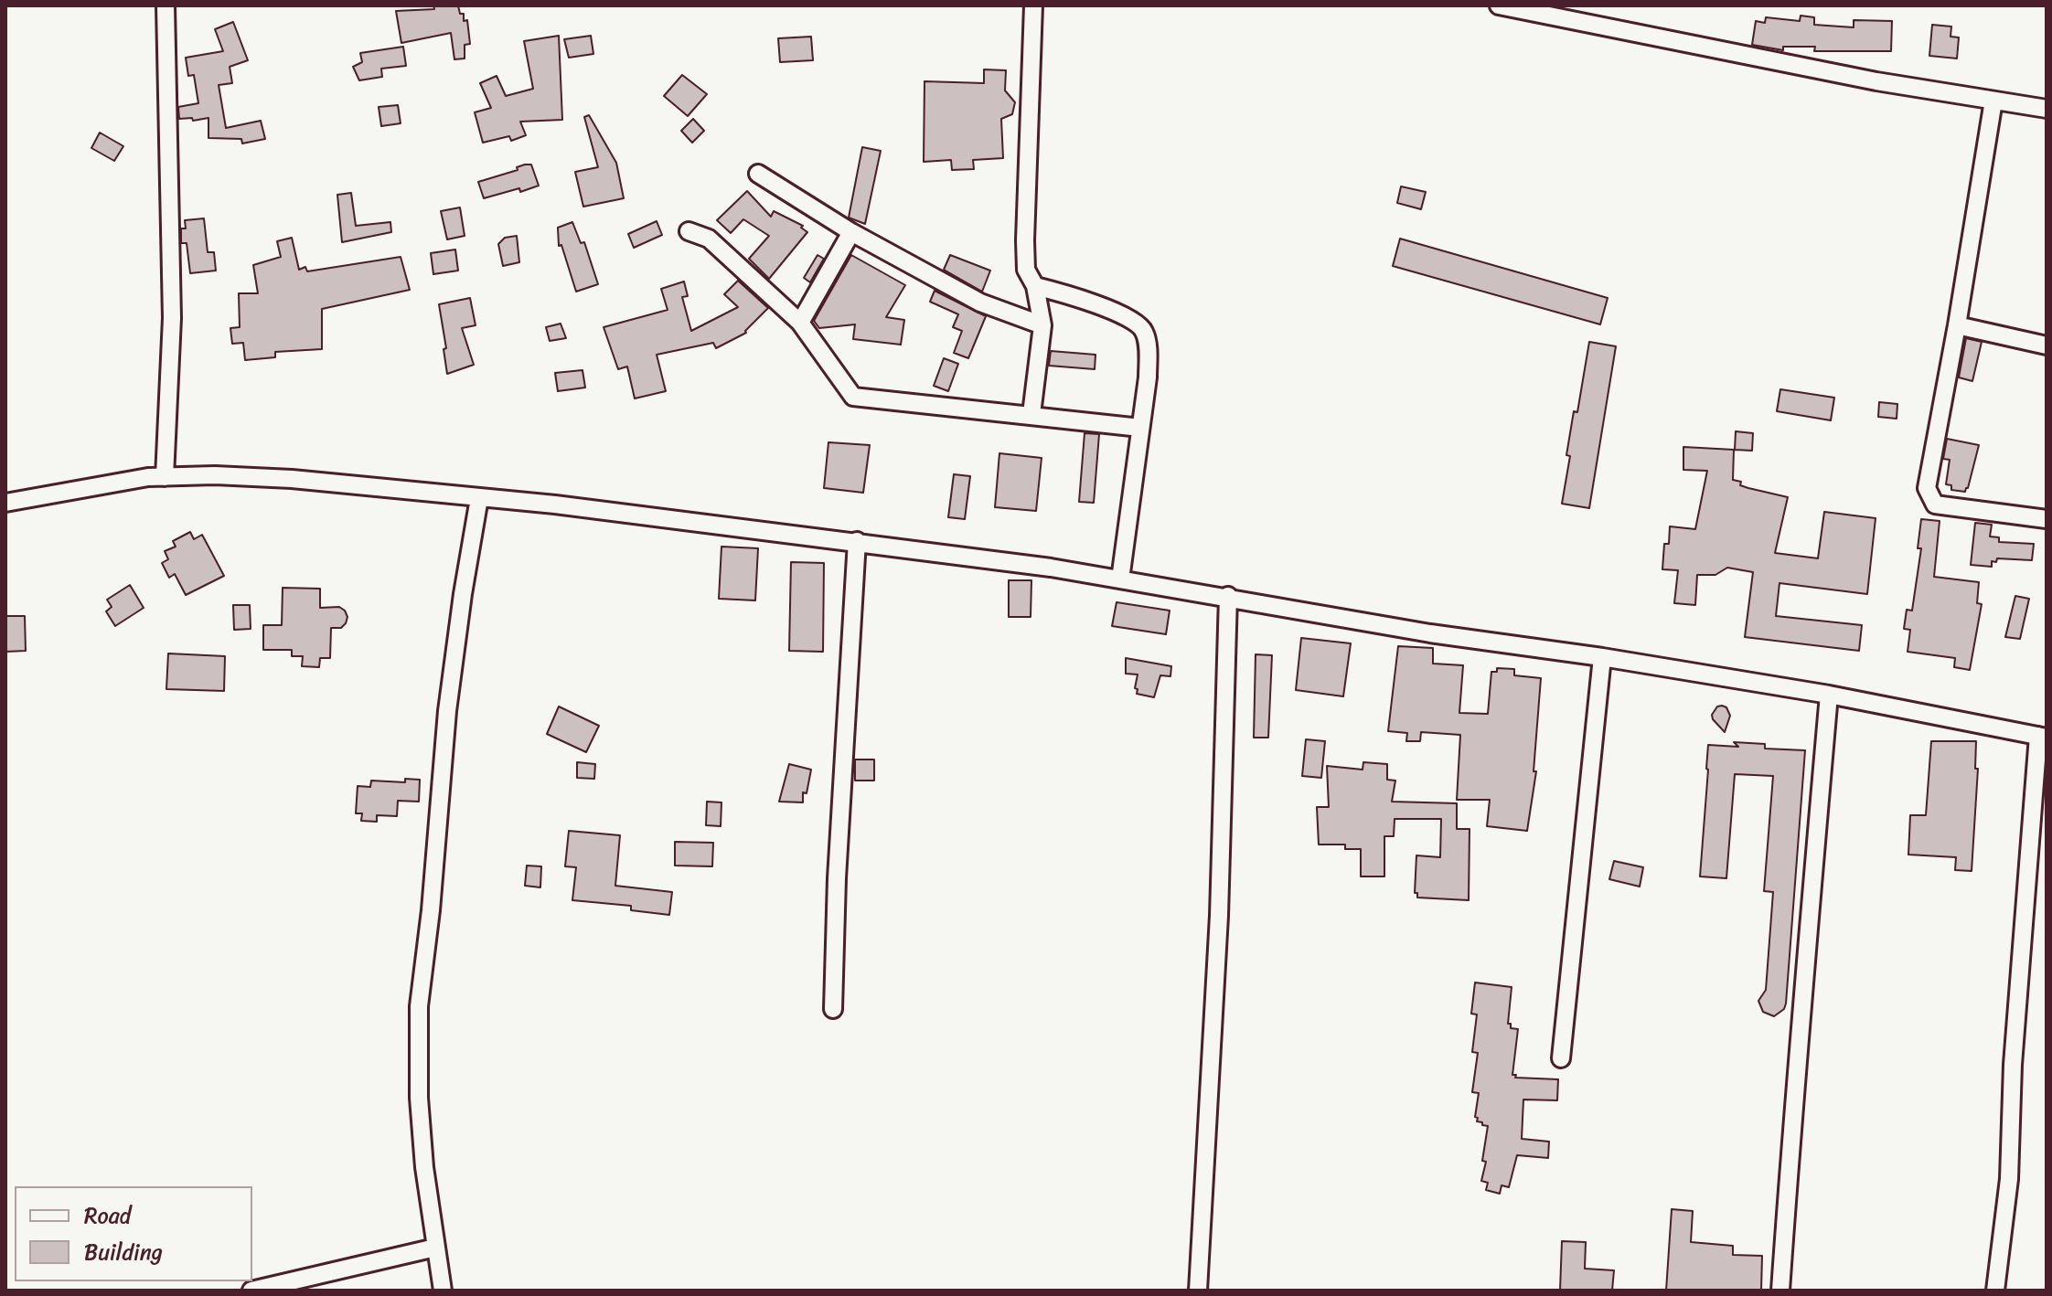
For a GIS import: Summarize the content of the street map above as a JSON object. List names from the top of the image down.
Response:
{
  "legend": ["Road", "Building"]
}
